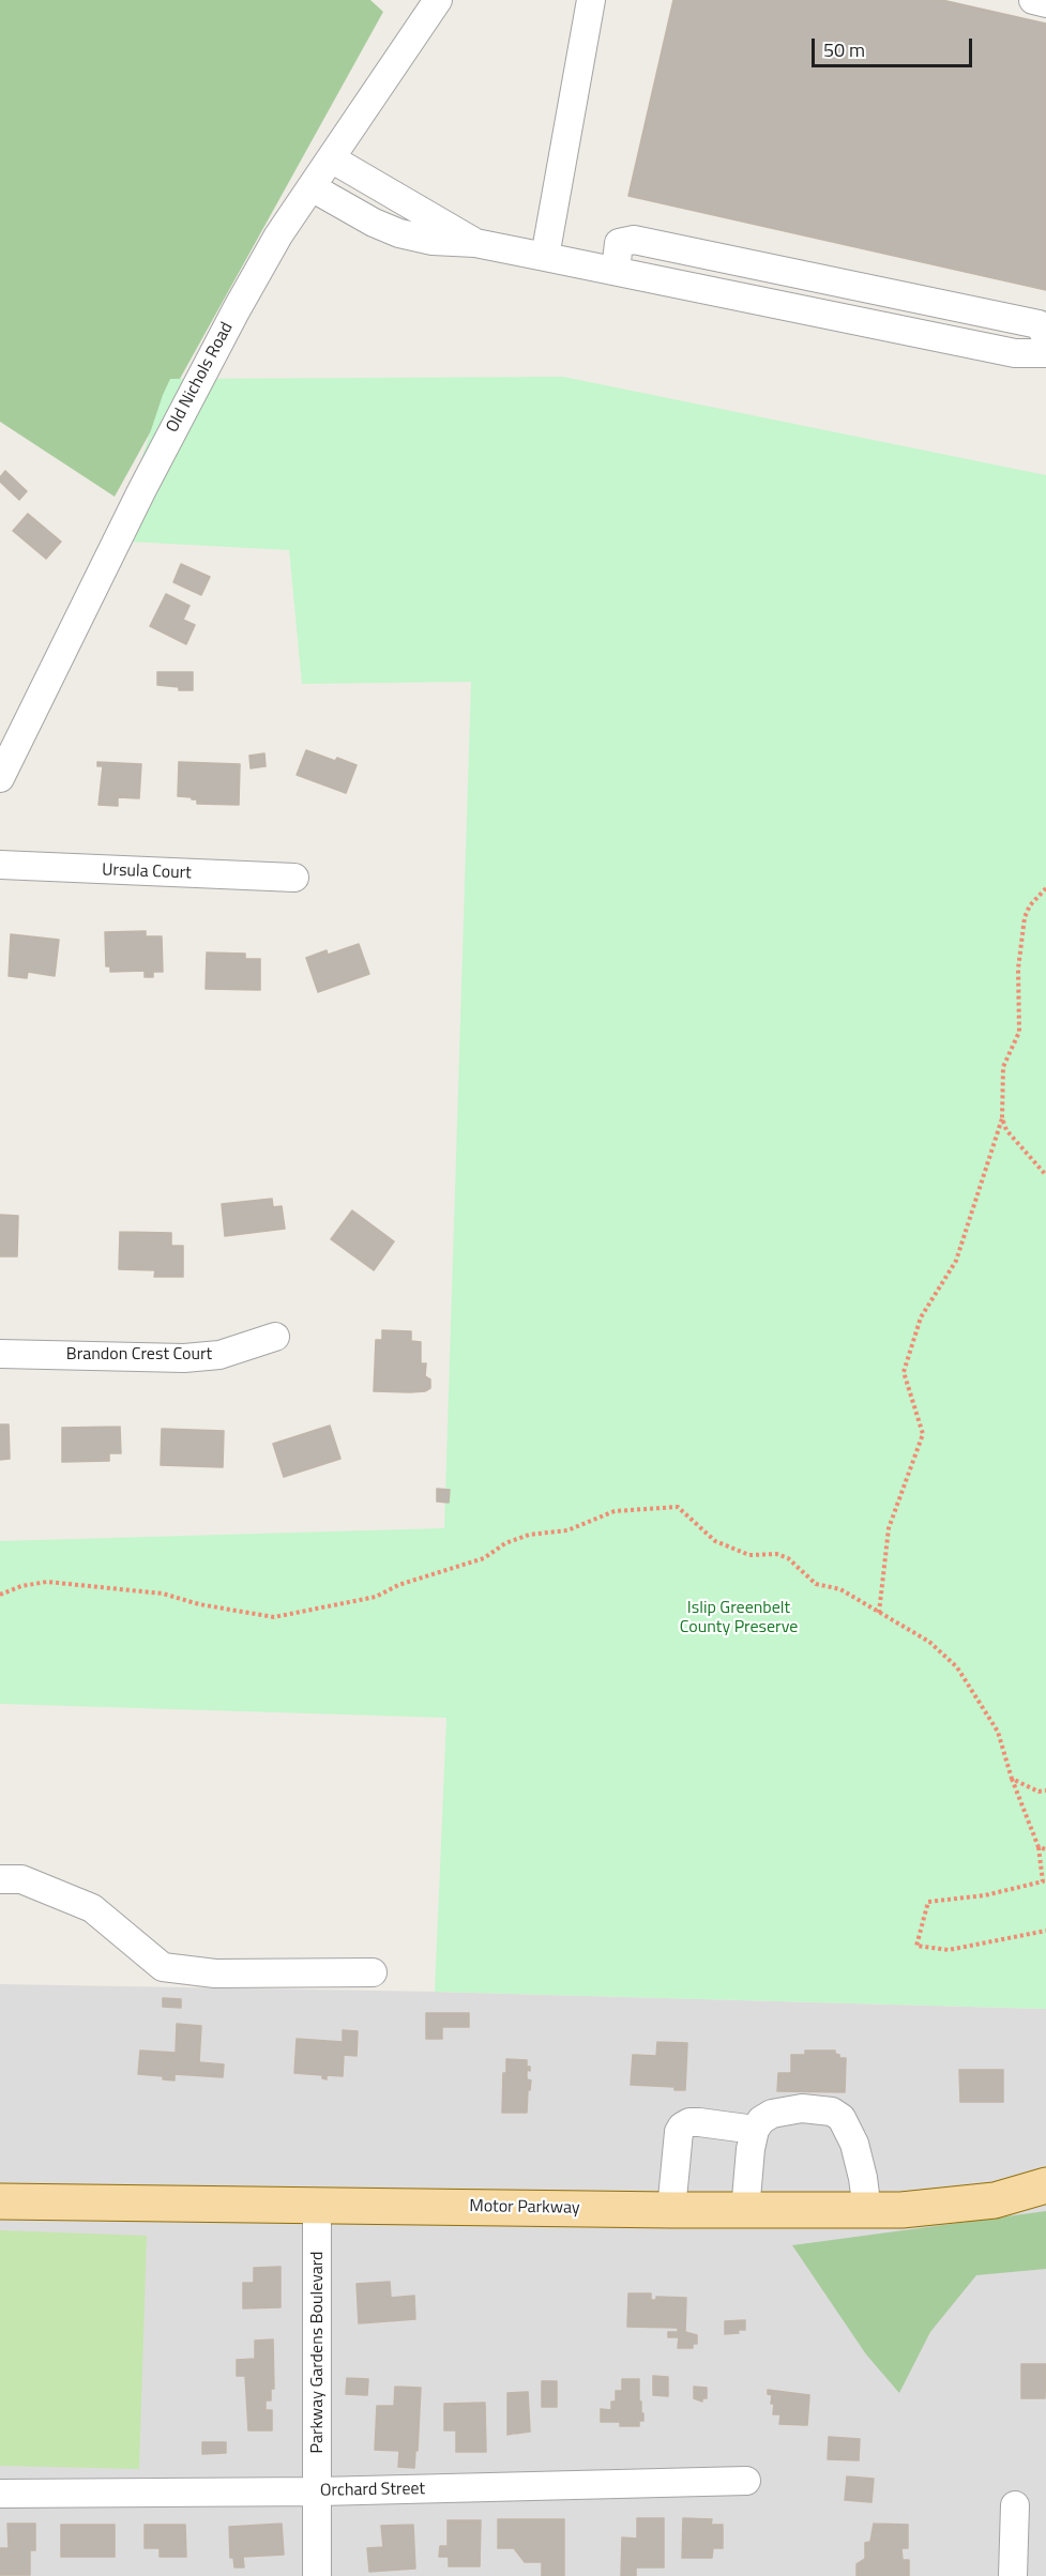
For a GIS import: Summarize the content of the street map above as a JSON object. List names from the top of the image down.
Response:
{
  "streets": {
    "main road": ["Motor Parkway"],
    "street": [
      "Old Nichols Road",
      "Ursula Court",
      "Brandon Crest Court",
      "Parkway Gardens Boulevard",
      "Orchard Street"
    ]
  },
  "crossings": [
    ["Motor Parkway", "Parkway Gardens Boulevard"],
    ["Parkway Gardens Boulevard", "Orchard Street"]
  ],
  "parks": ["Islip Greenbelt County Preserve"],
  "scale_bar": "50 m"
}
